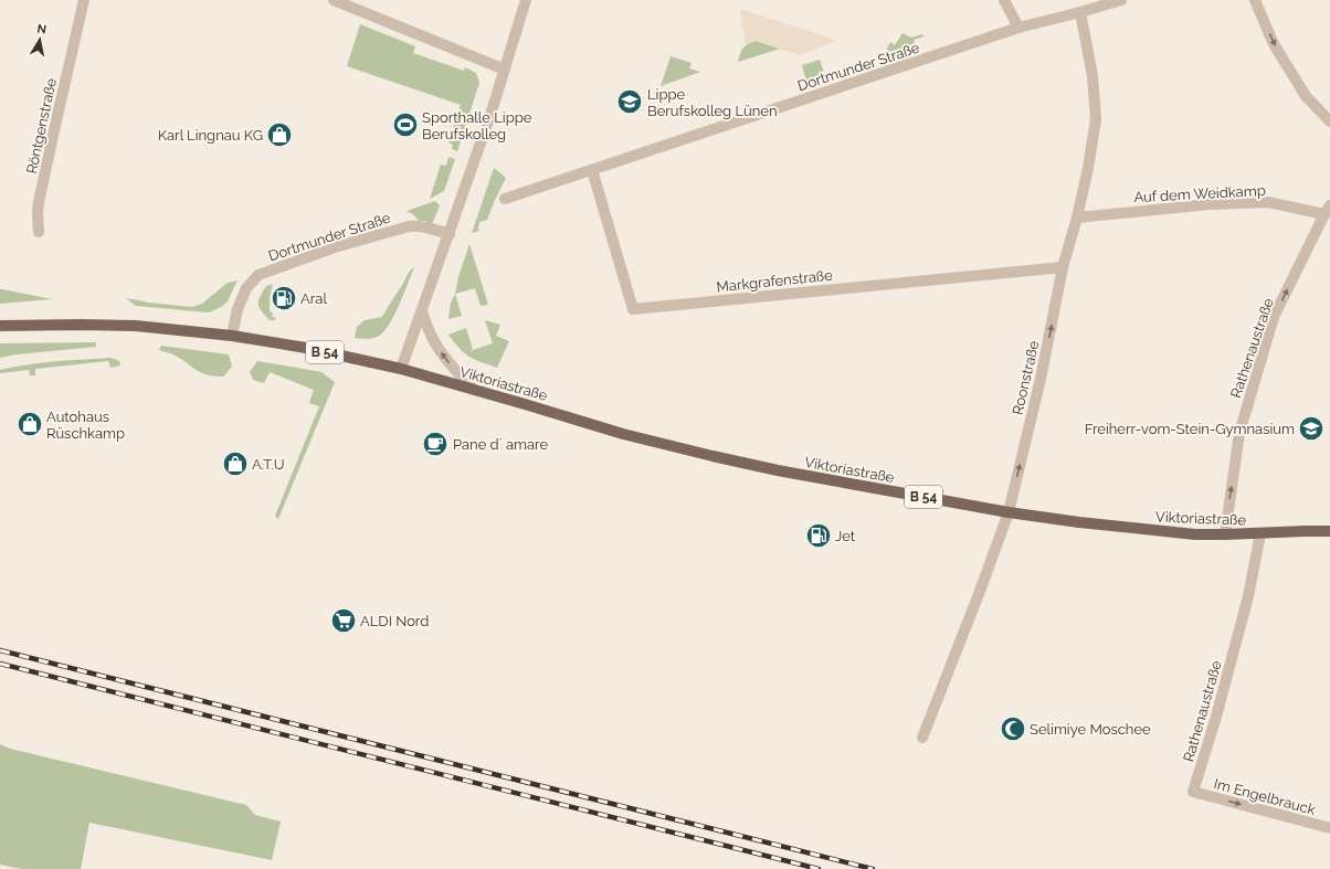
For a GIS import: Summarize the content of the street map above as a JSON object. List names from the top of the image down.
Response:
{
  "streets": {
    "main road": ["B 54", "Viktoriastraße"],
    "street": [
      "Dortmunder Straße",
      "Röntgenstraße",
      "Auf dem Weidkamp",
      "Markgrafenstraße",
      "Rathenaustraße",
      "Roonstraße",
      "Im Engelbrauck"
    ]
  },
  "crossings": [
    ["Dortmunder Straße", "Markgrafenstraße"],
    ["Dortmunder Straße", "B 54"],
    ["Dortmunder Straße", "Roonstraße"],
    ["Auf dem Weidkamp", "Rathenaustraße"],
    ["Auf dem Weidkamp", "Roonstraße"],
    ["Markgrafenstraße", "Roonstraße"],
    ["Rathenaustraße", "Viktoriastraße"],
    ["Rathenaustraße", "Im Engelbrauck"],
    ["B 54", "Viktoriastraße"],
    ["Roonstraße", "Viktoriastraße"]
  ],
  "one_way": ["Rathenaustraße", "Im Engelbrauck"],
  "places": {
    "school or university": ["Lippe Berufskolleg Lünen", "Freiherr-vom-Stein-Gymnasium"],
    "sports": ["Sporthalle Lippe Berufskolleg"],
    "shop": ["Karl Lingnau KG", "Autohaus Rüschkamp", "A.T.U"],
    "fuel station": ["Aral", "Jet"],
    "cafe": ["Pane d´ amare"],
    "supermarket": ["ALDI Nord"],
    "mosque": ["Selimiye Moschee"]
  },
  "north": "top"
}
